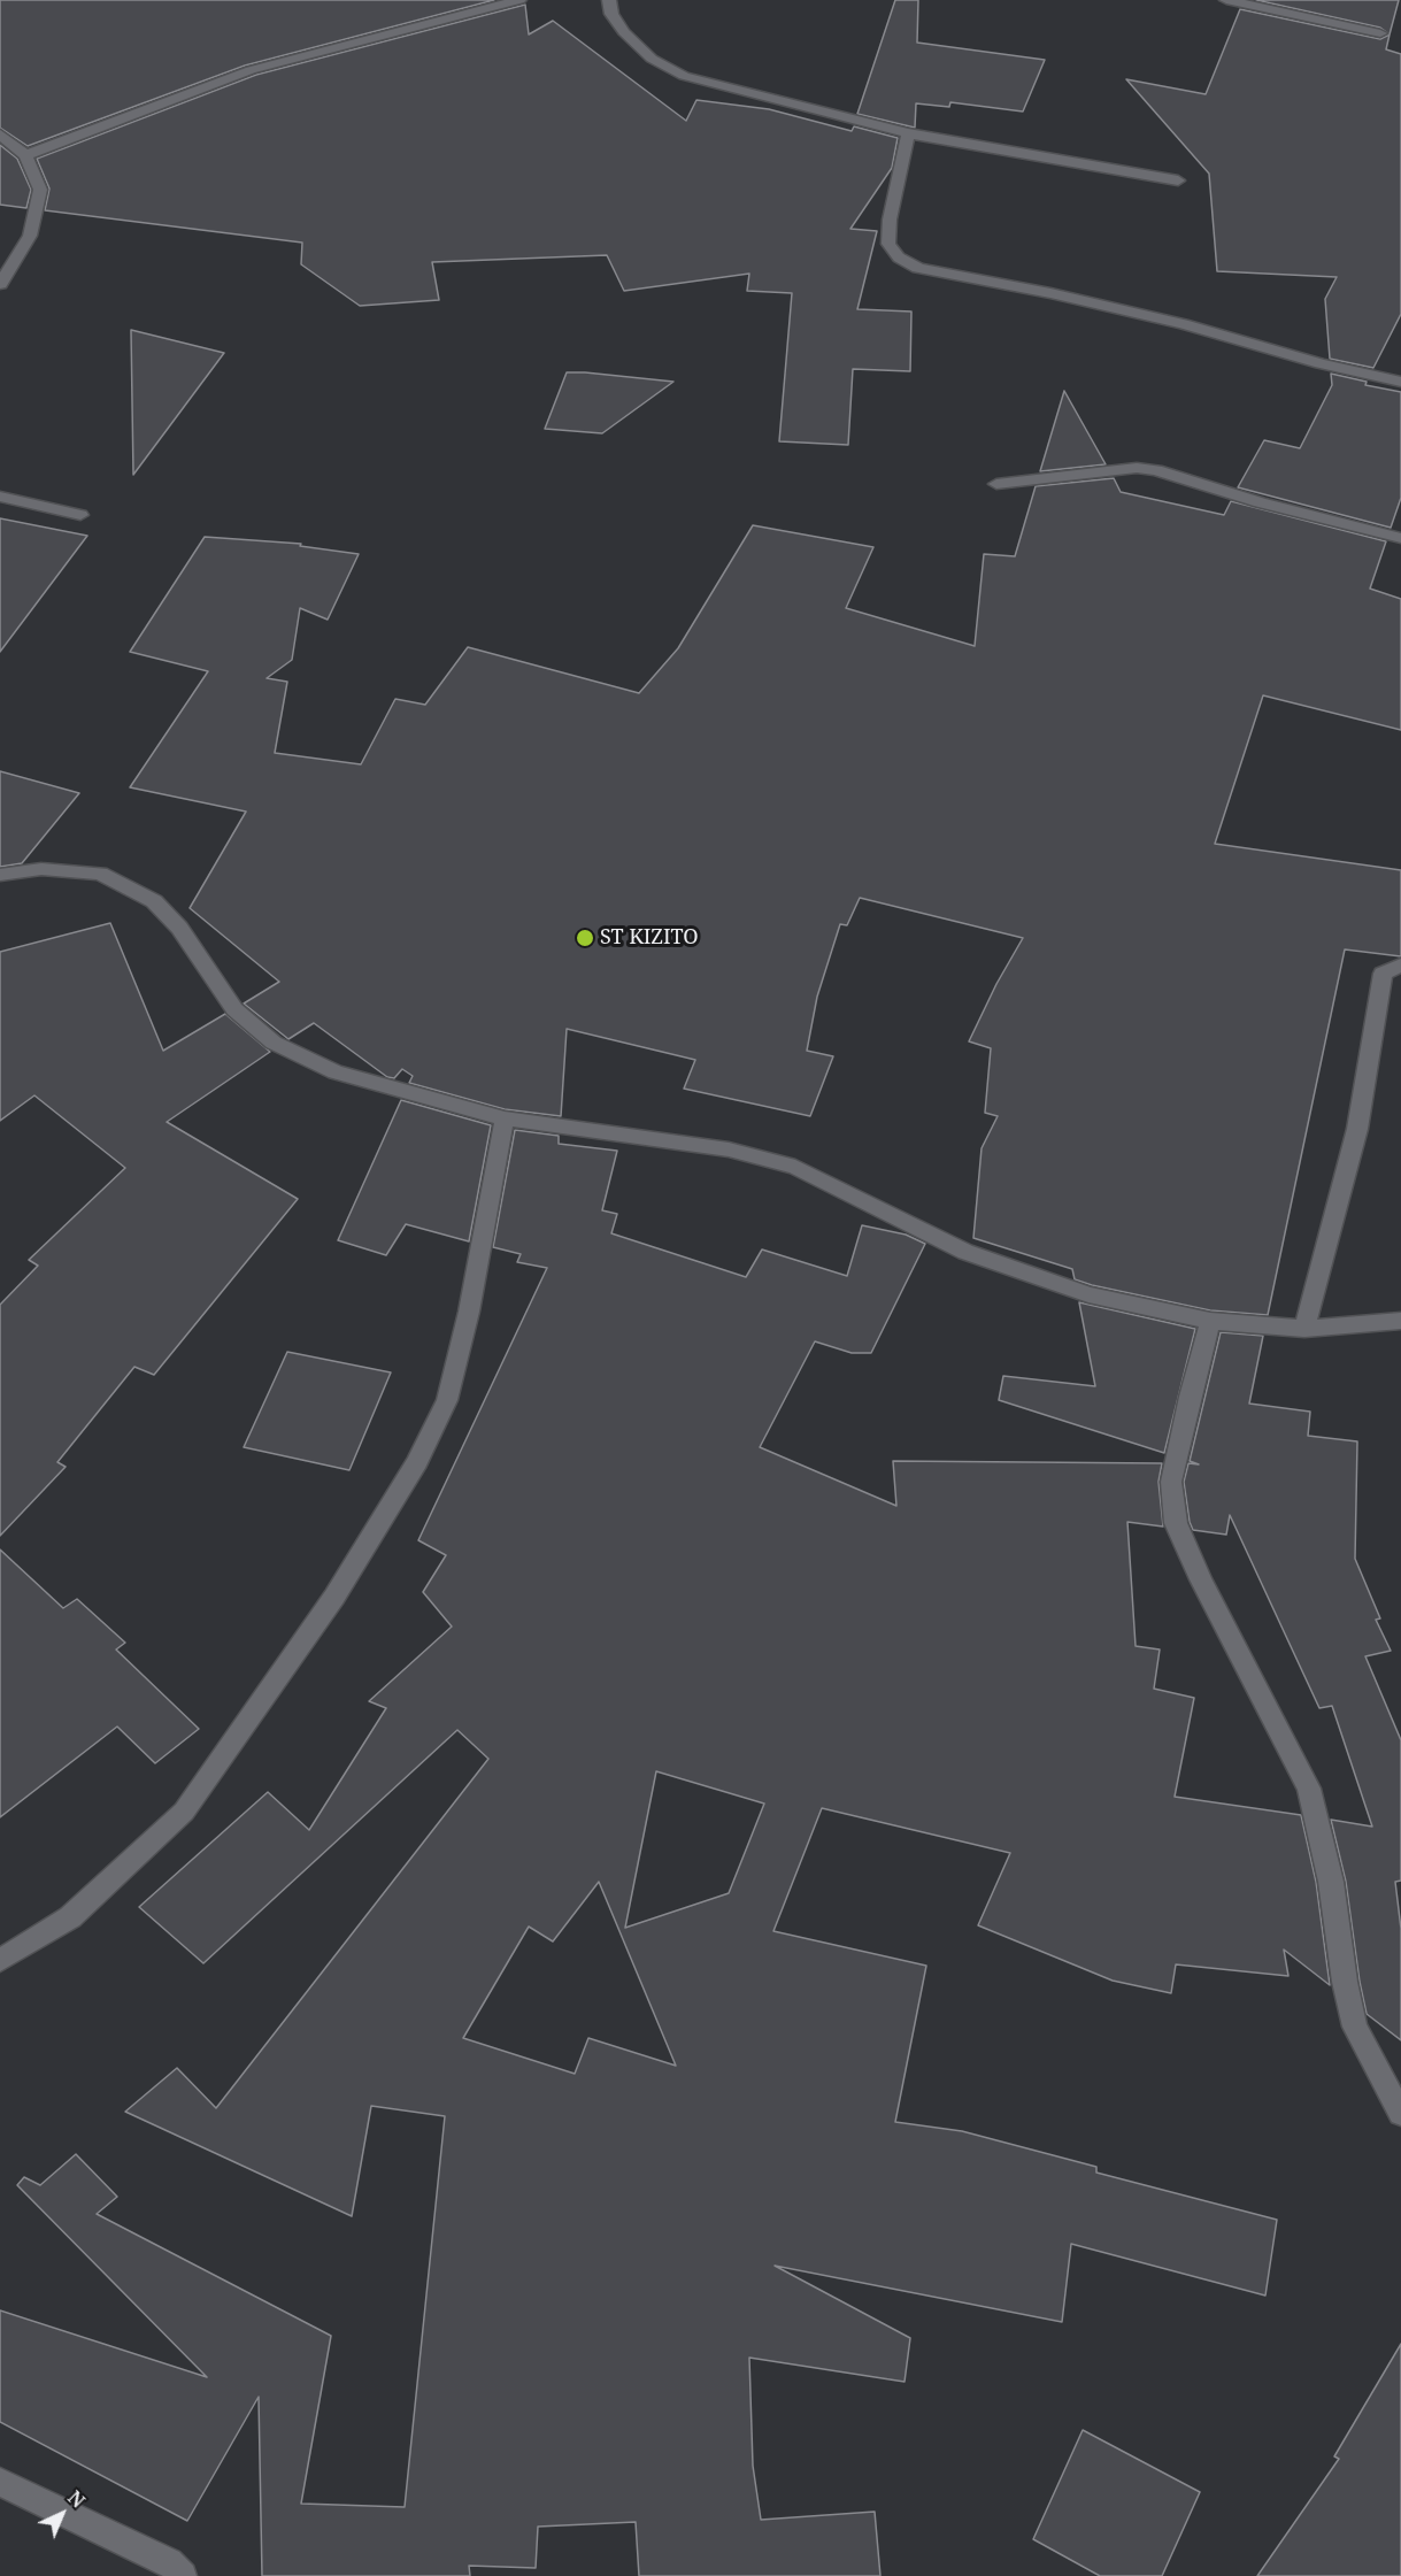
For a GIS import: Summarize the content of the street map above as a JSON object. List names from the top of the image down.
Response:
{
  "places": ["ST KIZITO"],
  "north": "top right"
}
